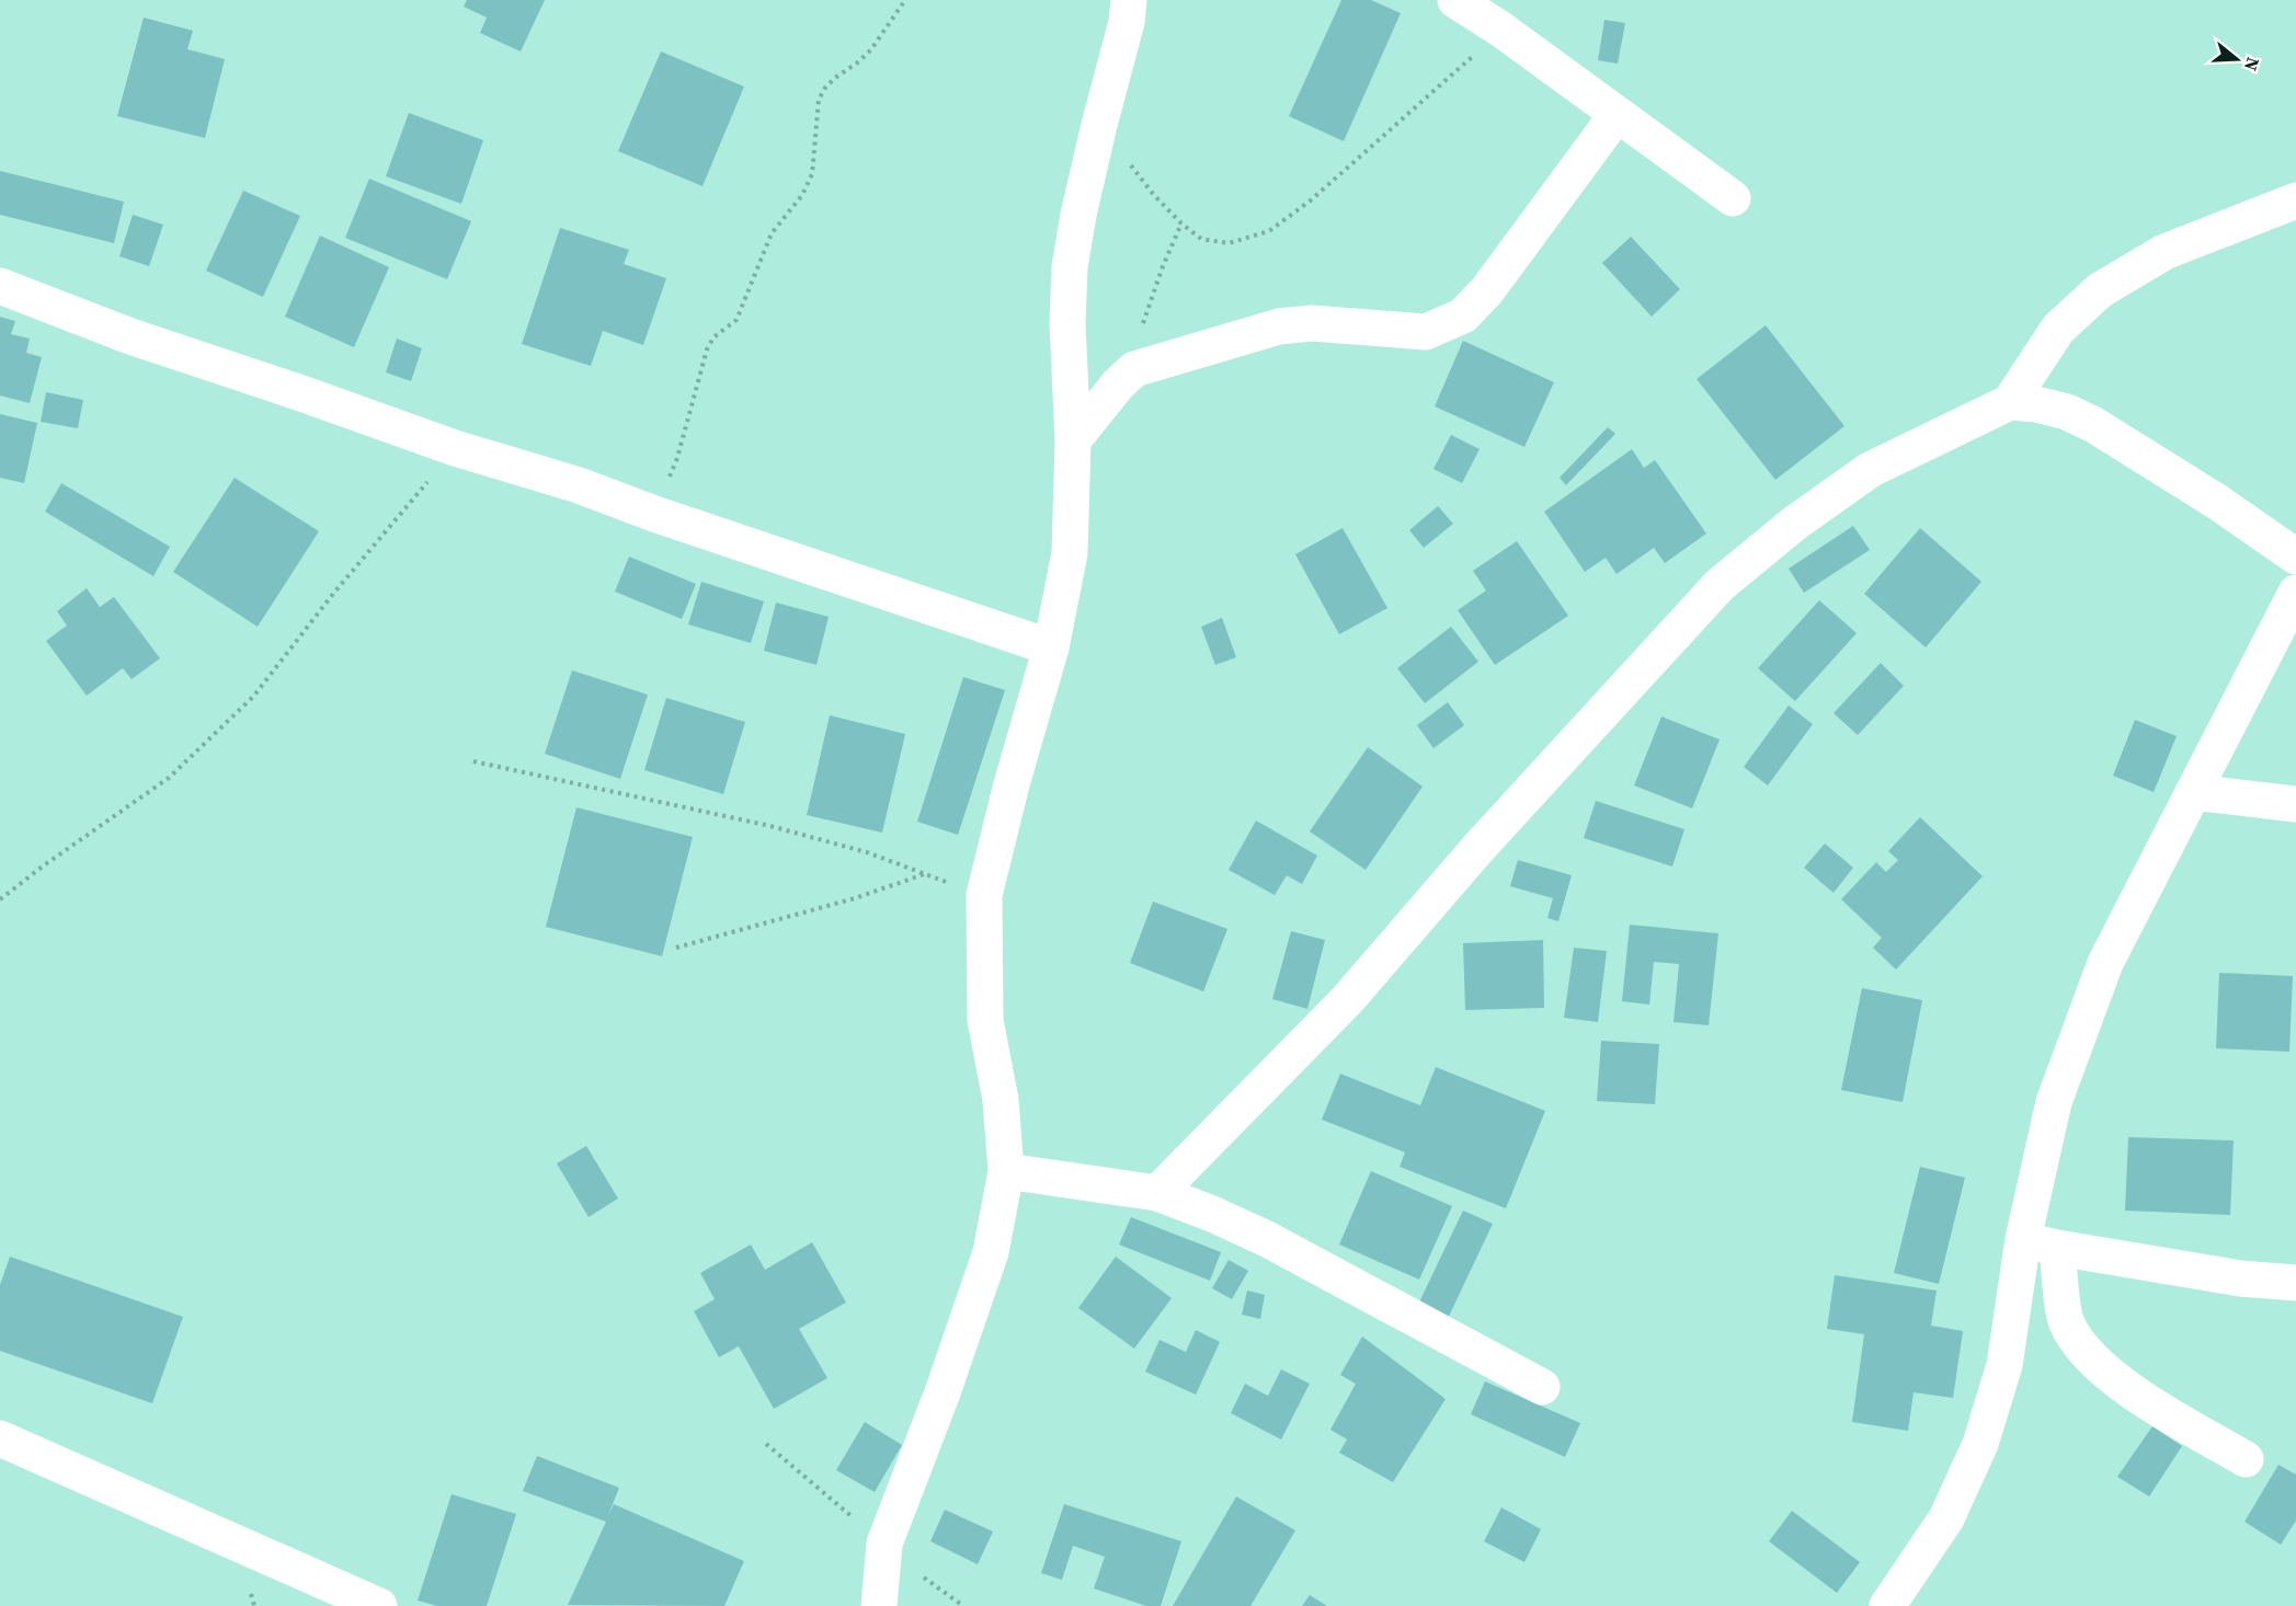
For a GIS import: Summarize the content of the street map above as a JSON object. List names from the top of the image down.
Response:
{
  "north": "right"
}
